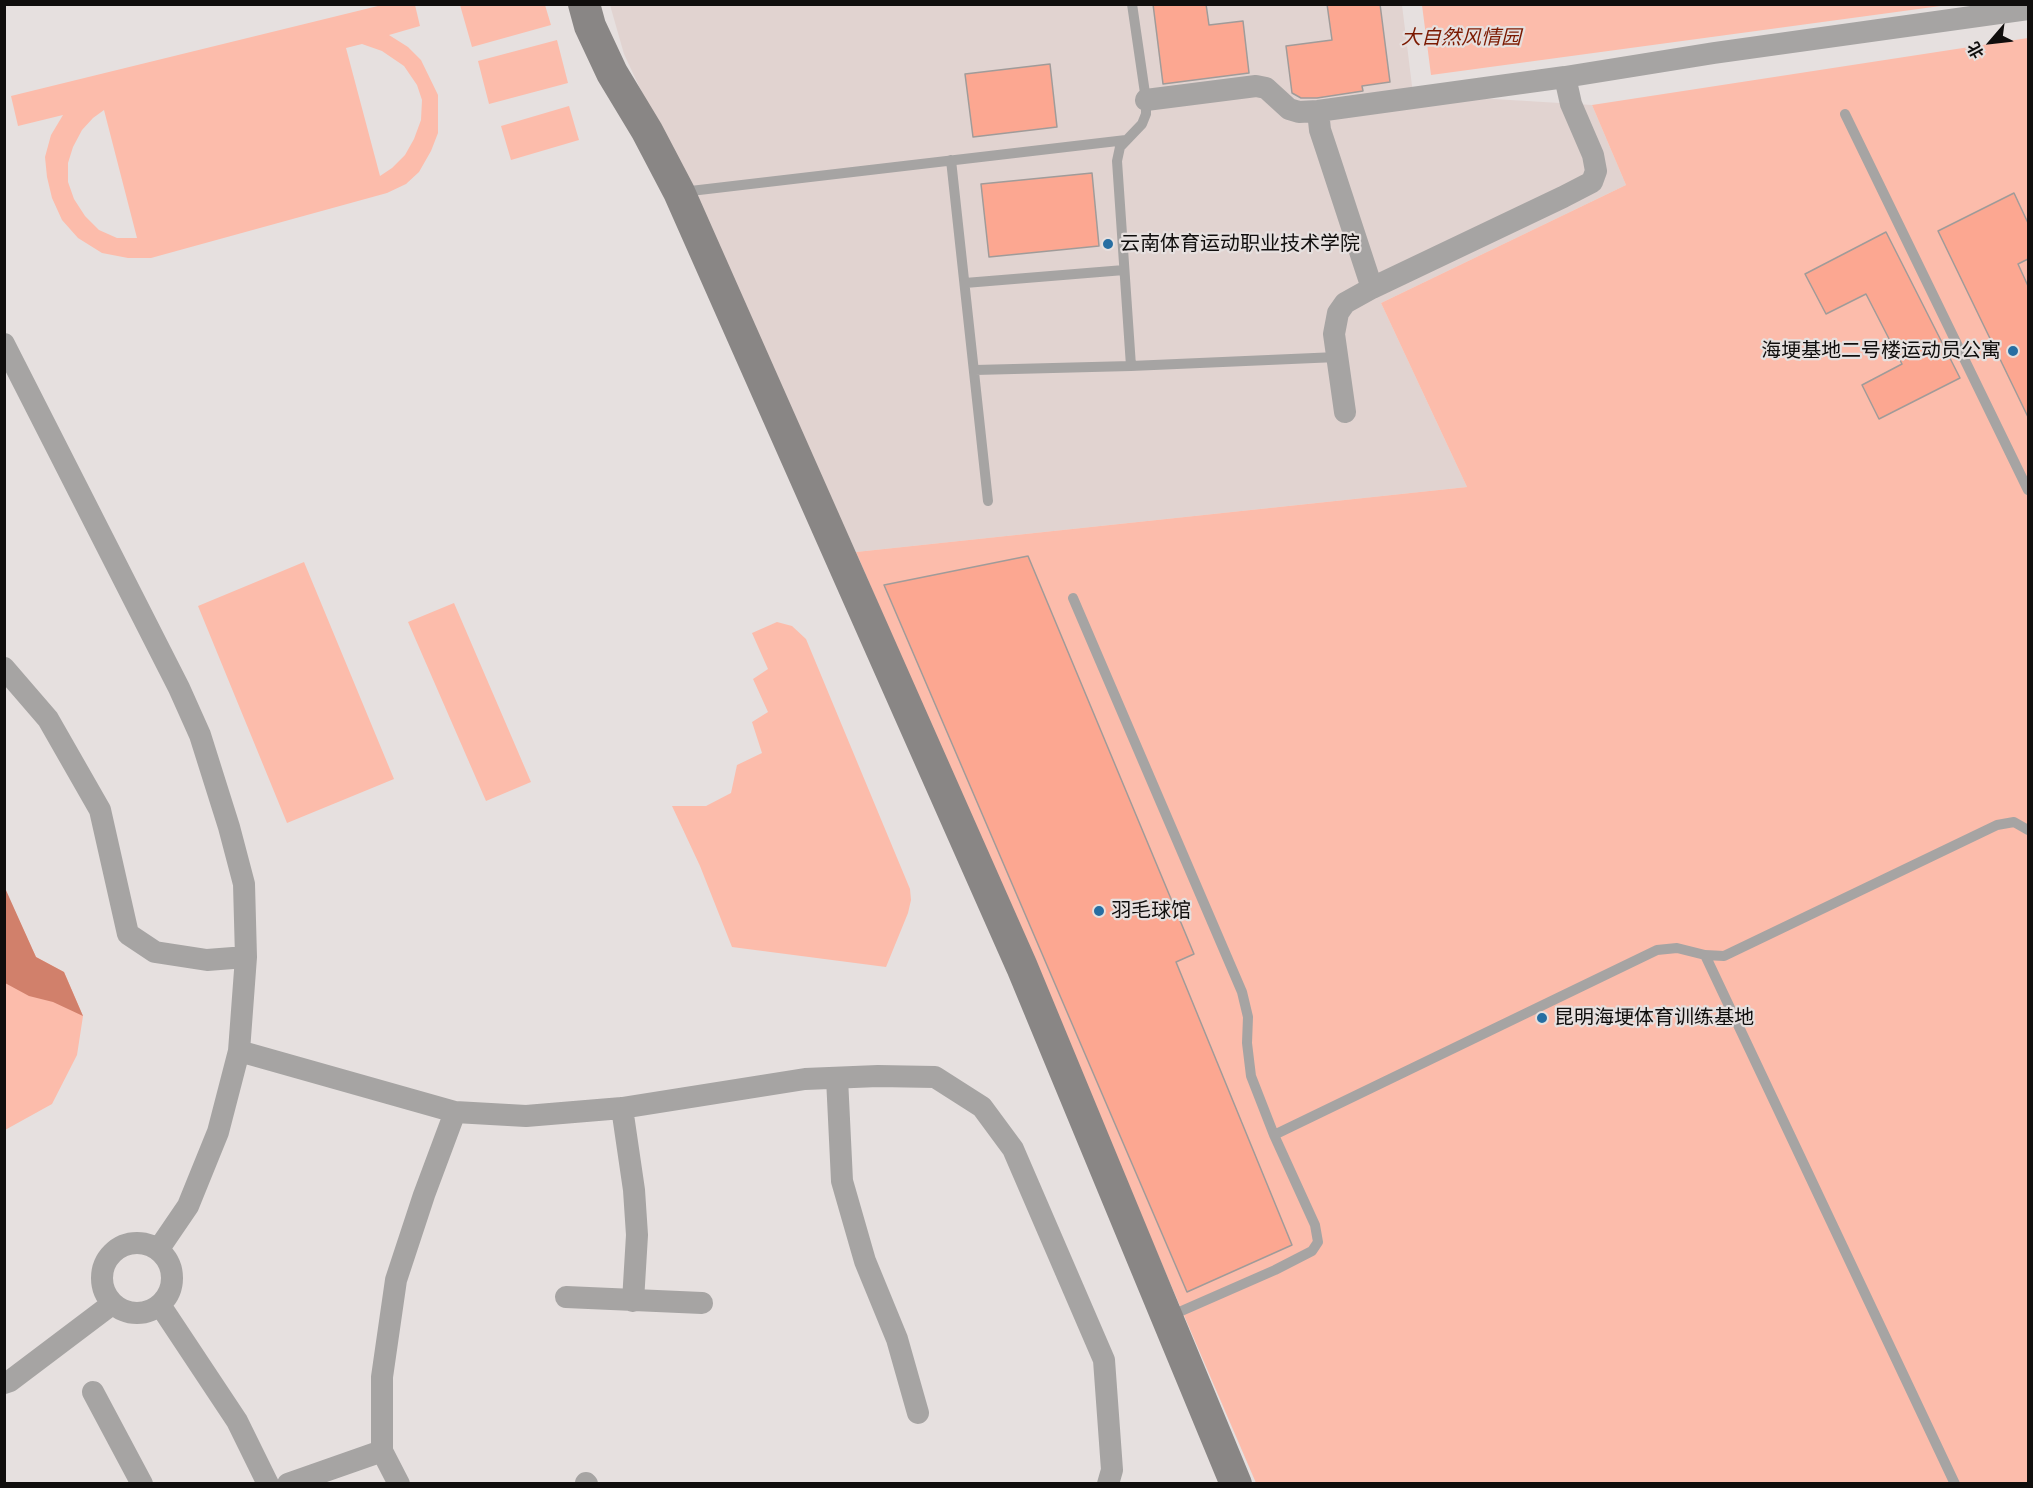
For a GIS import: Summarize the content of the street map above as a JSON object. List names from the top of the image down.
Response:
{
  "parks": ["大自然风情园"],
  "places": [
    "云南体育运动职业技术学院",
    "海埂基地二号楼运动员公寓",
    "羽毛球馆",
    "昆明海埂体育训练基地"
  ],
  "north": "bottom left"
}
